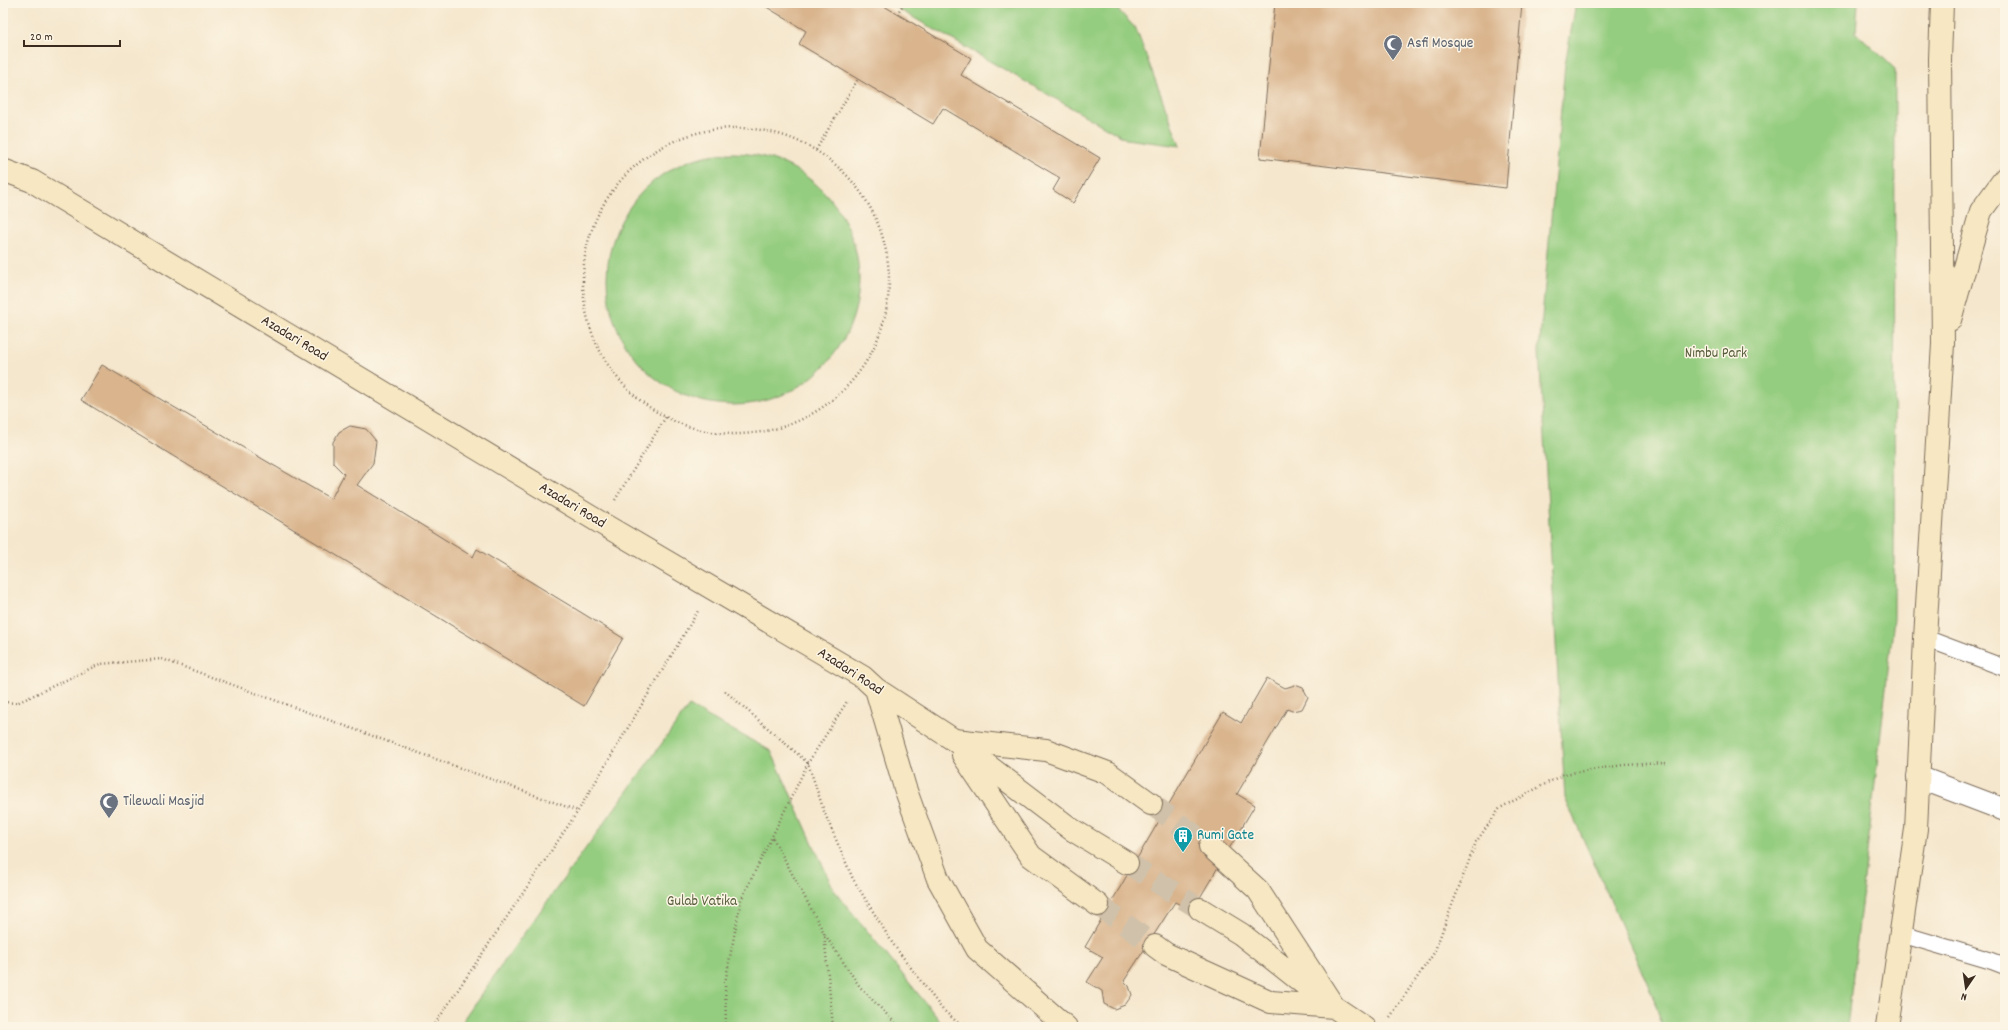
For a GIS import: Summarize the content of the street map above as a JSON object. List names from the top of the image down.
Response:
{
  "streets": {
    "street": ["Azadari Road"]
  },
  "parks": ["Nimbu Park", "Gulab Vatika"],
  "places": {
    "mosque": ["Asfi Mosque", "Tilewali Masjid"],
    "building": ["Rumi Gate"]
  },
  "scale_bar": "20 m",
  "north": "bottom"
}
